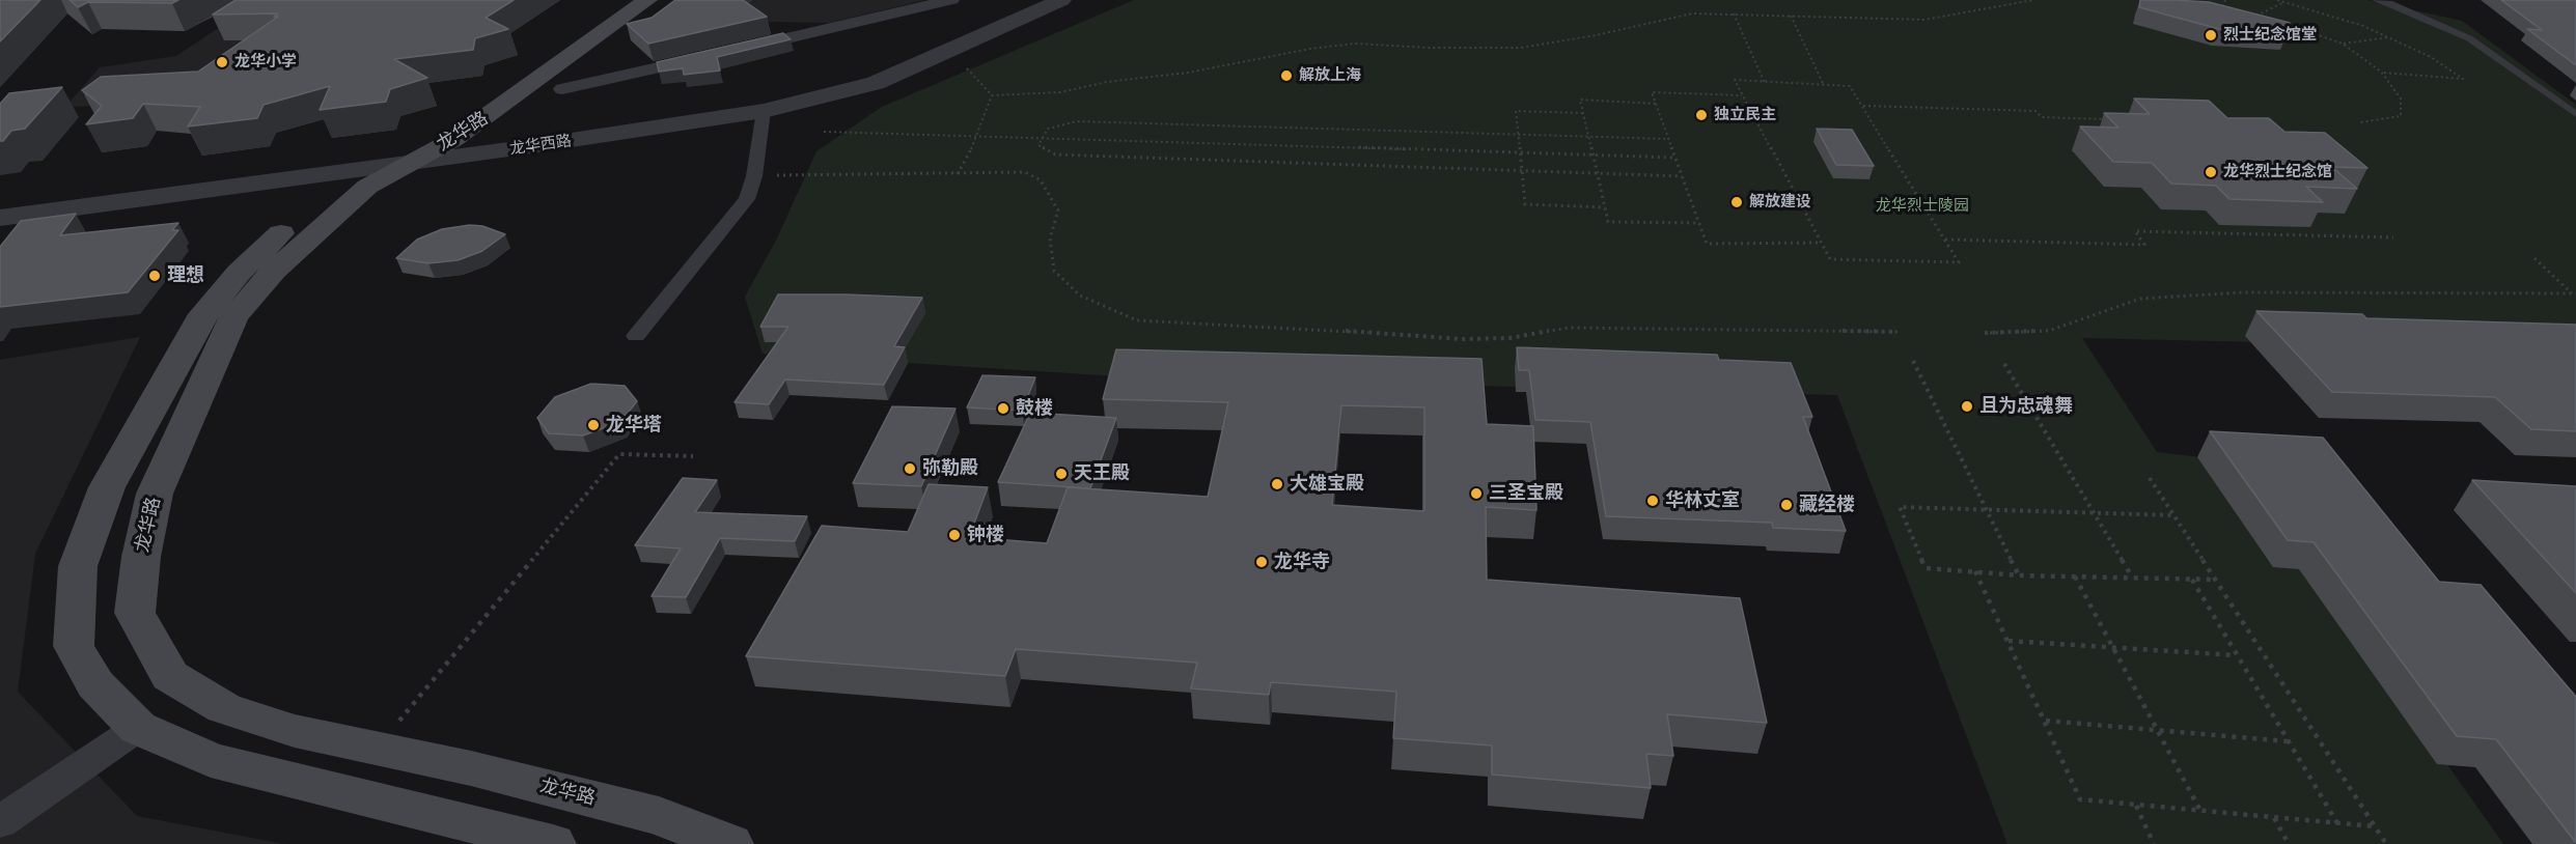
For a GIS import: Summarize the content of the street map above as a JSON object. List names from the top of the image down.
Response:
{
  "streets": {
    "main road": ["龙华路"],
    "street": ["龙华西路"]
  },
  "crossings": [
    ["龙华路", "龙华西路"]
  ],
  "parks": ["龙华烈士陵园"],
  "places": [
    "烈士纪念馆堂",
    "龙华小学",
    "解放上海",
    "独立民主",
    "龙华烈士纪念馆",
    "解放建设",
    "理想",
    "且为忠魂舞",
    "鼓楼",
    "龙华塔",
    "弥勒殿",
    "天王殿",
    "大雄宝殿",
    "三圣宝殿",
    "华林丈室",
    "藏经楼",
    "钟楼",
    "龙华寺"
  ]
}
